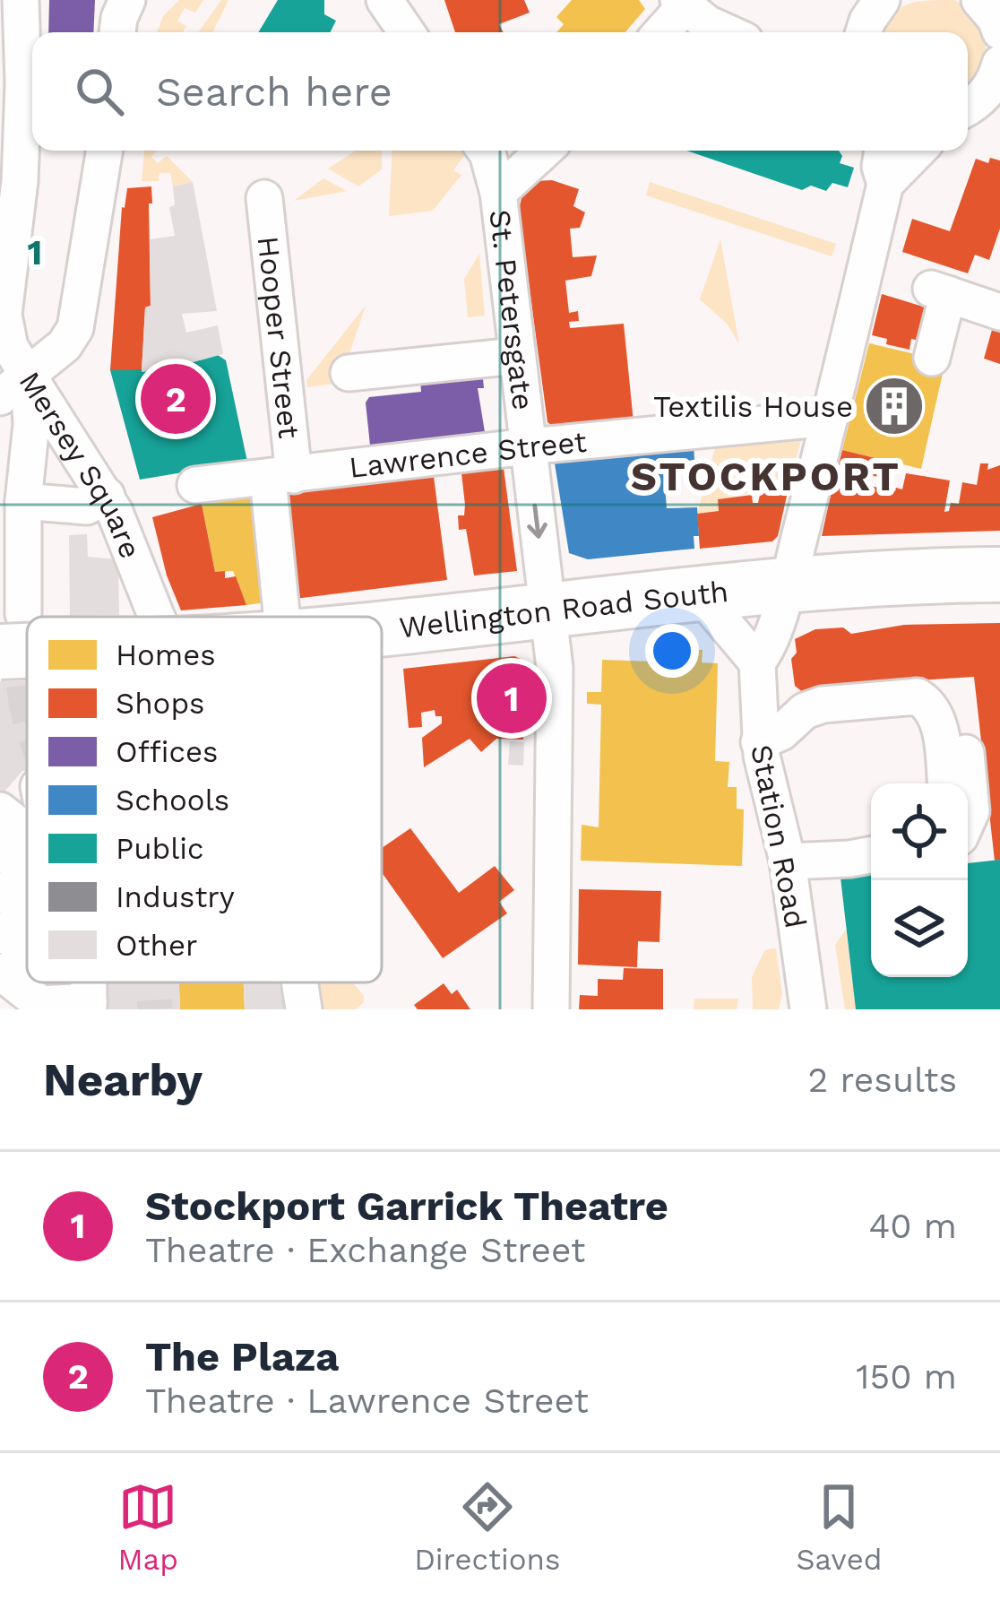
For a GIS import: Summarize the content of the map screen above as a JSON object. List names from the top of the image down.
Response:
{
  "streets": {
    "highway": ["Wellington Road South"],
    "street": [
      "St. Petersgate",
      "Hooper Street",
      "Lawrence Street",
      "Mersey Square",
      "Station Road"
    ]
  },
  "crossings": [
    ["St. Petersgate", "Lawrence Street"],
    ["St. Petersgate", "Wellington Road South"],
    ["Hooper Street", "Lawrence Street"],
    ["Lawrence Street", "Station Road"],
    ["Wellington Road South", "Station Road"]
  ],
  "districts": ["STOCKPORT"],
  "places": {
    "building": ["Textilis House"]
  },
  "legend": [
    "Homes",
    "Shops",
    "Offices",
    "Schools",
    "Public",
    "Industry",
    "Other"
  ],
  "page": {
    "search": "Search here",
    "pins": ["2", "1"],
    "heading": ["Nearby", "2 results"],
    "list": [
      {
        "mark": "1",
        "name": "Stockport Garrick Theatre",
        "note": "Theatre · Exchange Street",
        "value": "40 m"
      },
      {
        "mark": "2",
        "name": "The Plaza",
        "note": "Theatre · Lawrence Street",
        "value": "150 m"
      }
    ],
    "nav": ["Map", "Directions", "Saved"]
  },
  "grid": {
    "rows": ["1"]
  }
}
